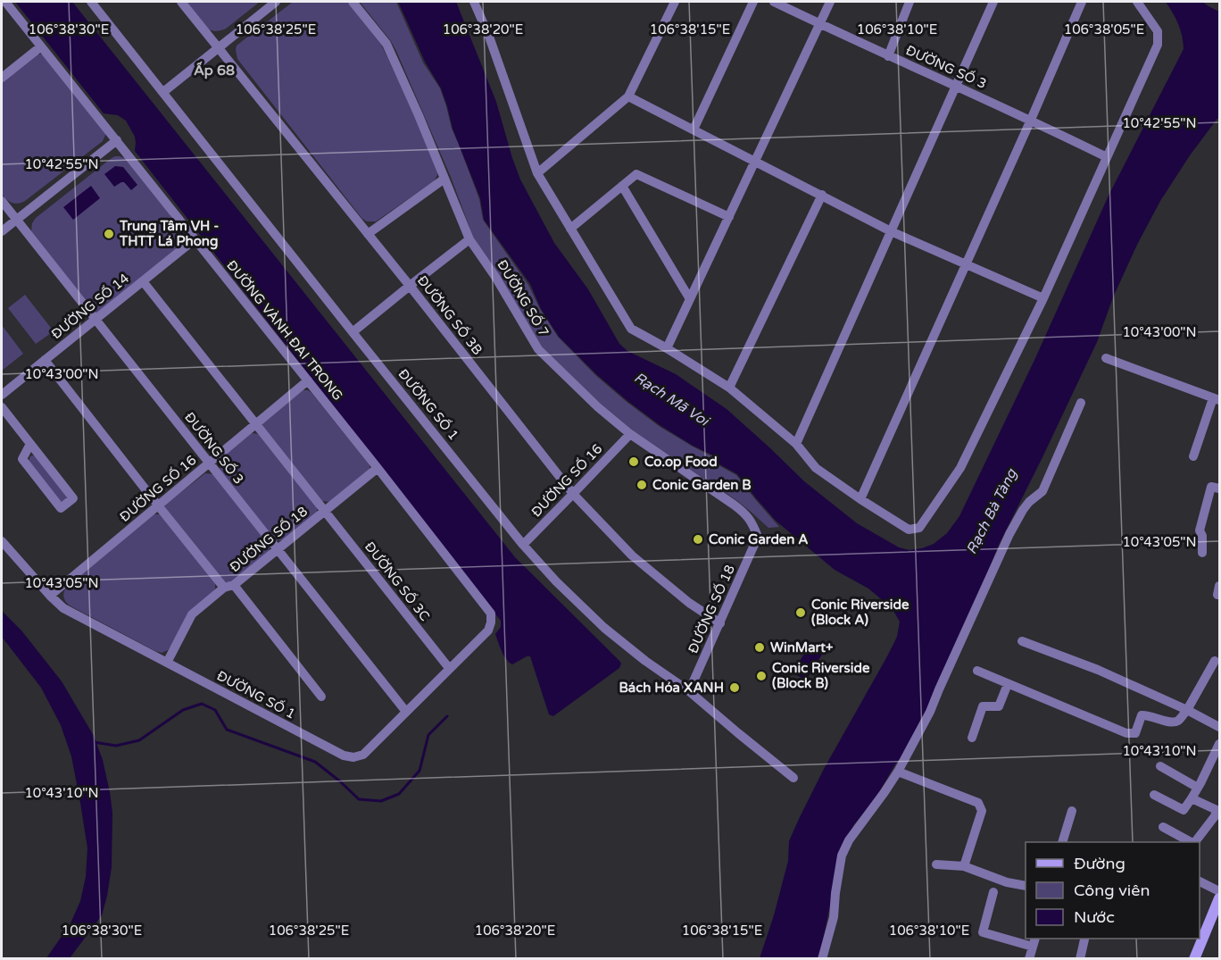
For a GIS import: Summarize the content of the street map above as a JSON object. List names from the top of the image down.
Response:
{
  "streets": {
    "street": [
      "ĐƯỜNG SỐ 3",
      "ĐƯỜNG SỐ 7",
      "ĐƯỜNG SỐ 14",
      "ĐƯỜNG SỐ 3B",
      "ĐƯỜNG VÀNH ĐAI TRONG",
      "ĐƯỜNG SỐ 1",
      "ĐƯỜNG SỐ 16",
      "ĐƯỜNG SỐ 18",
      "ĐƯỜNG SỐ 3C"
    ]
  },
  "crossings": [
    ["ĐƯỜNG SỐ 3", "ĐƯỜNG SỐ 14"],
    ["ĐƯỜNG SỐ 3", "ĐƯỜNG SỐ 1"],
    ["ĐƯỜNG SỐ 3", "ĐƯỜNG SỐ 16"],
    ["ĐƯỜNG SỐ 3", "ĐƯỜNG SỐ 18"],
    ["ĐƯỜNG SỐ 7", "ĐƯỜNG SỐ 16"],
    ["ĐƯỜNG SỐ 7", "ĐƯỜNG SỐ 18"],
    ["ĐƯỜNG SỐ 14", "ĐƯỜNG VÀNH ĐAI TRONG"],
    ["ĐƯỜNG SỐ 3B", "ĐƯỜNG SỐ 16"],
    ["ĐƯỜNG SỐ 3B", "ĐƯỜNG SỐ 18"],
    ["ĐƯỜNG VÀNH ĐAI TRONG", "ĐƯỜNG SỐ 1"],
    ["ĐƯỜNG VÀNH ĐAI TRONG", "ĐƯỜNG SỐ 16"],
    ["ĐƯỜNG VÀNH ĐAI TRONG", "ĐƯỜNG SỐ 18"],
    ["ĐƯỜNG SỐ 1", "ĐƯỜNG SỐ 16"],
    ["ĐƯỜNG SỐ 1", "ĐƯỜNG SỐ 18"],
    ["ĐƯỜNG SỐ 1", "ĐƯỜNG SỐ 3C"],
    ["ĐƯỜNG SỐ 18", "ĐƯỜNG SỐ 3C"]
  ],
  "districts": ["Ấp 68"],
  "water": ["Rạch Mã Voi", "Rạch Bà Tàng"],
  "places": [
    "Trung Tâm VH - THTT Lá Phong",
    "Co.op Food",
    "Conic Garden B",
    "Conic Garden A",
    "Conic Riverside (Block A)",
    "WinMart+",
    "Conic Riverside (Block B)",
    "Bách Hóa XANH"
  ],
  "legend": ["Đường", "Công viên", "Nước"],
  "coordinates": [
    "106°38'30\"E",
    "106°38'25\"E",
    "106°38'20\"E",
    "106°38'15\"E",
    "106°38'10\"E",
    "106°38'05\"E",
    "10°42'55\"N",
    "10°43'00\"N",
    "10°43'05\"N",
    "10°43'10\"N"
  ]
}
